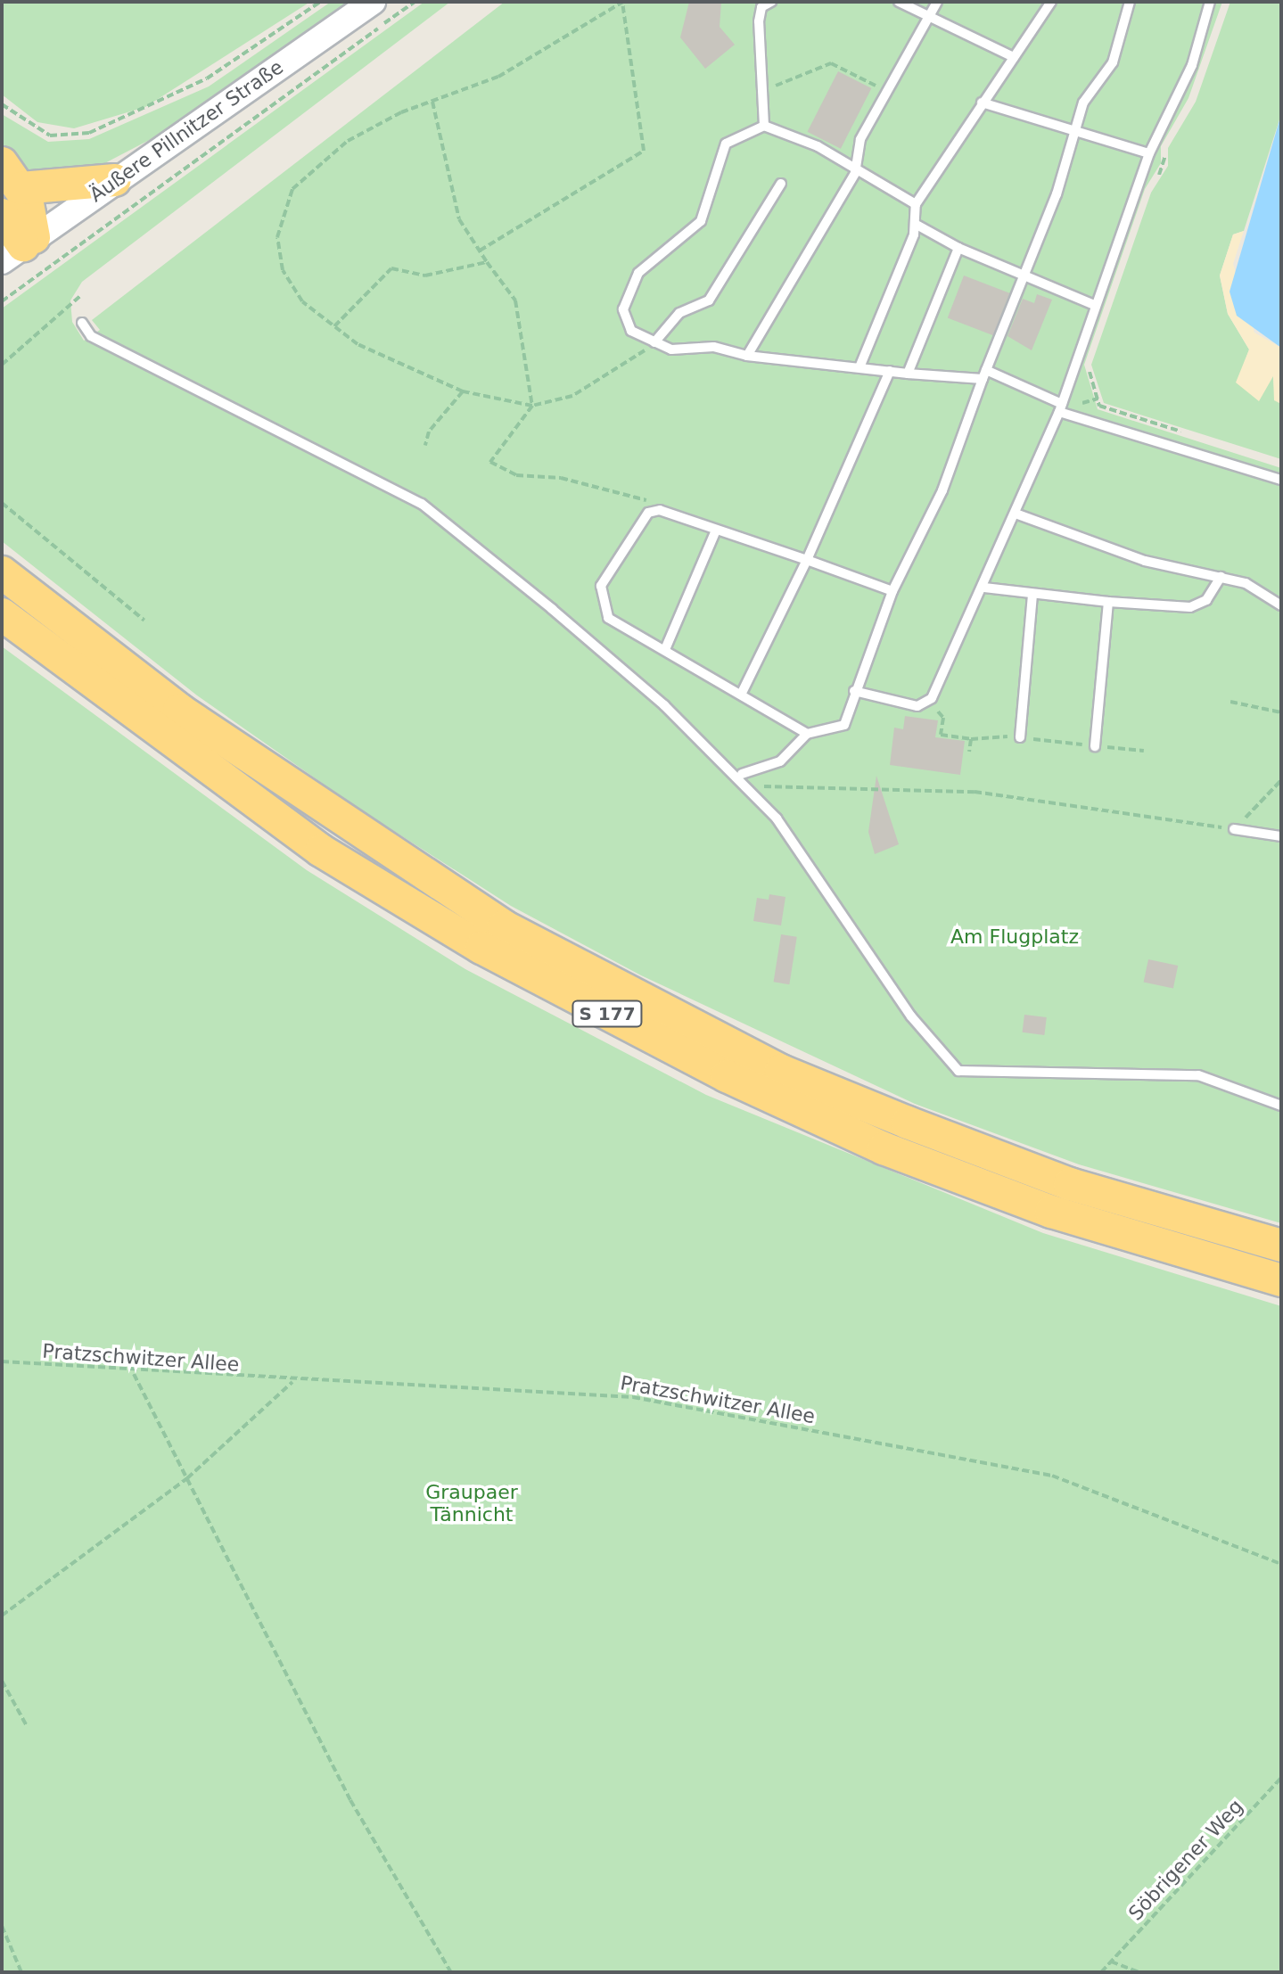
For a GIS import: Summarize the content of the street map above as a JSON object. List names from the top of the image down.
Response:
{
  "streets": {
    "highway": ["S 177"],
    "main road": ["Äußere Pillnitzer Straße"],
    "path": ["Pratzschwitzer Allee", "Söbrigener Weg"]
  },
  "parks": ["Am Flugplatz", "Graupaer Tännicht"]
}
